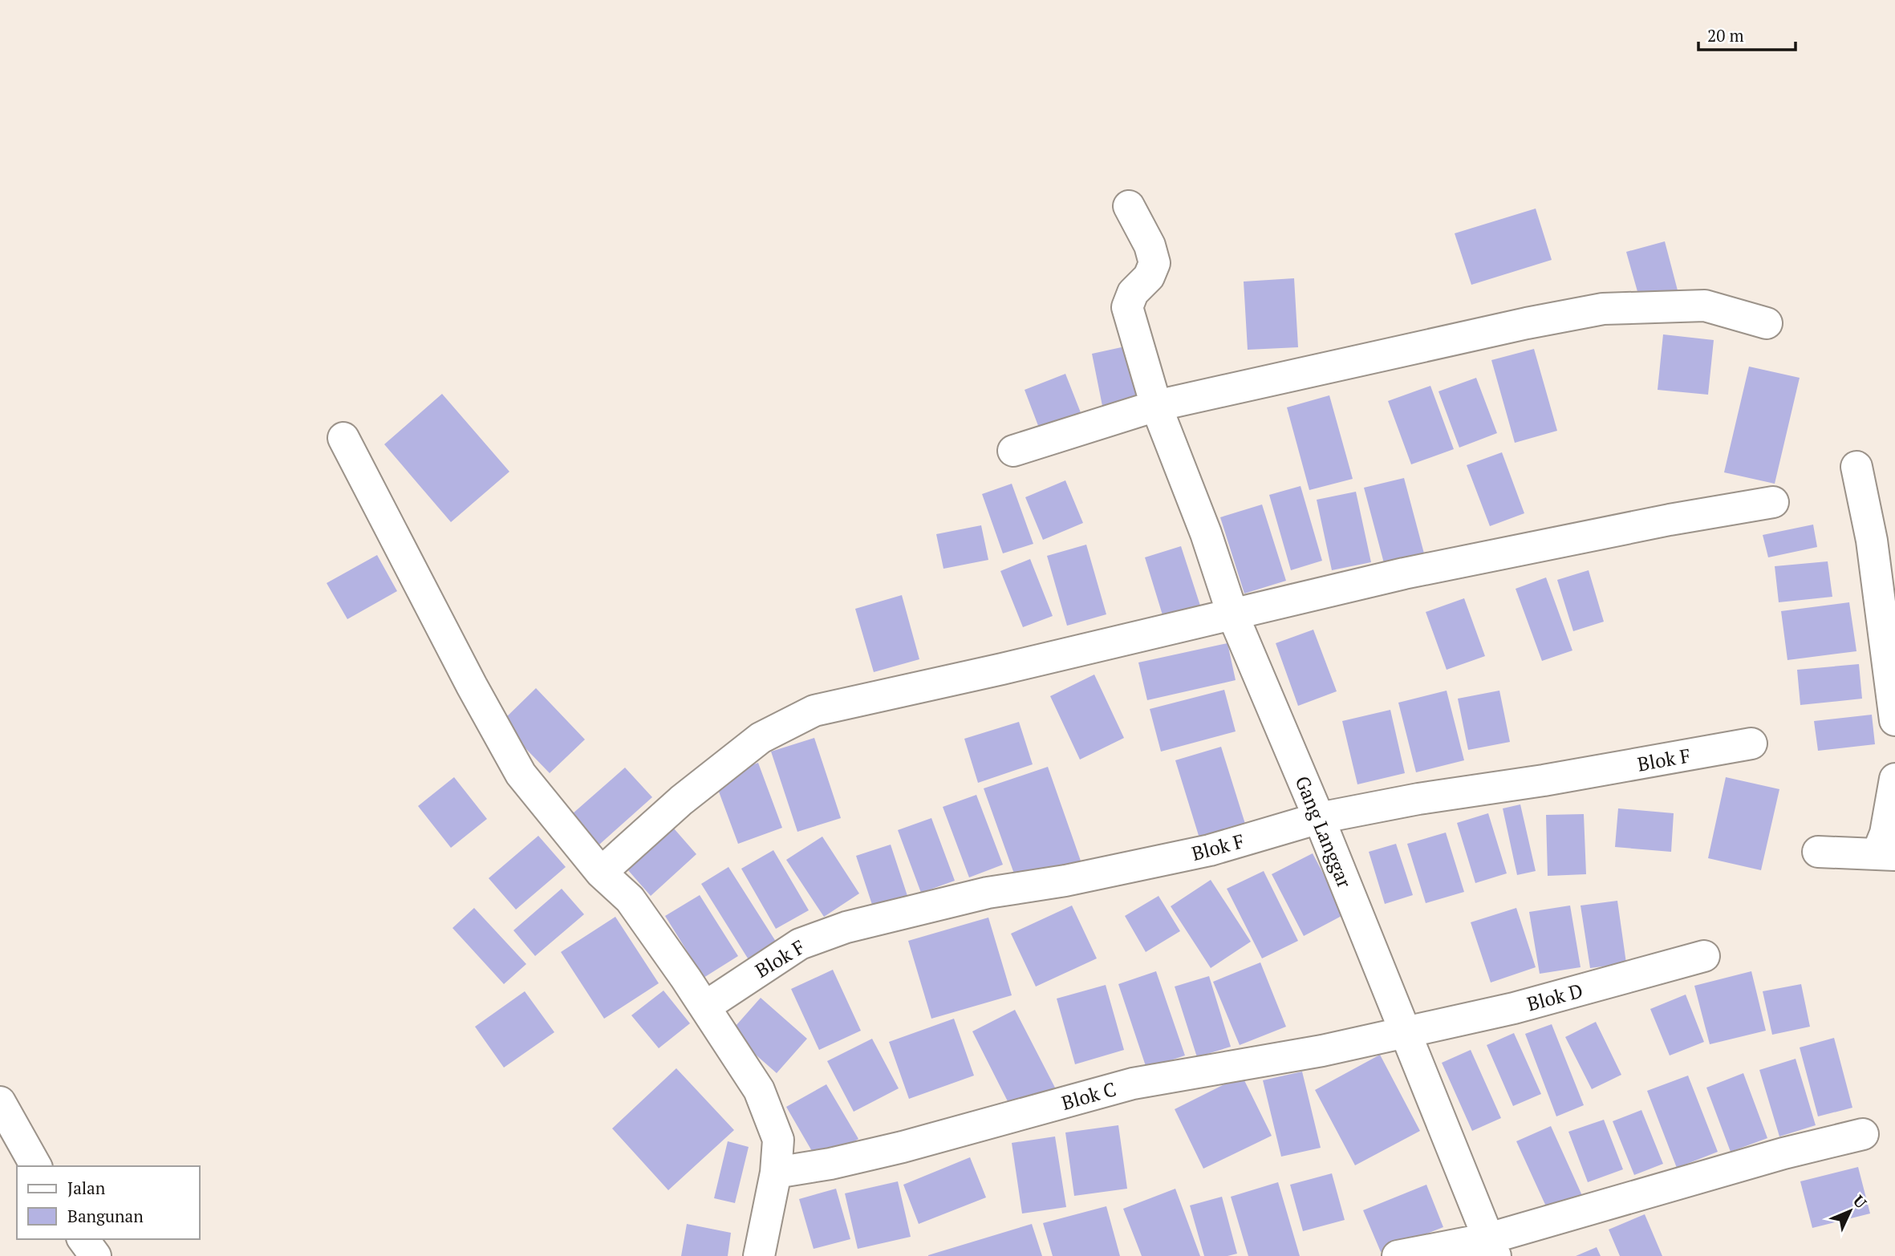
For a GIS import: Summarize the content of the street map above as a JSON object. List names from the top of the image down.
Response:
{
  "streets": {
    "street": [
      "Blok F",
      "Gang Langgar",
      "Blok D",
      "Blok C"
    ]
  },
  "crossings": [
    ["Blok F", "Gang Langgar"],
    ["Gang Langgar", "Blok D"],
    ["Gang Langgar", "Blok C"],
    ["Blok D", "Blok C"]
  ],
  "legend": ["Jalan", "Bangunan"],
  "scale_bar": "20 m",
  "north": "top right"
}
